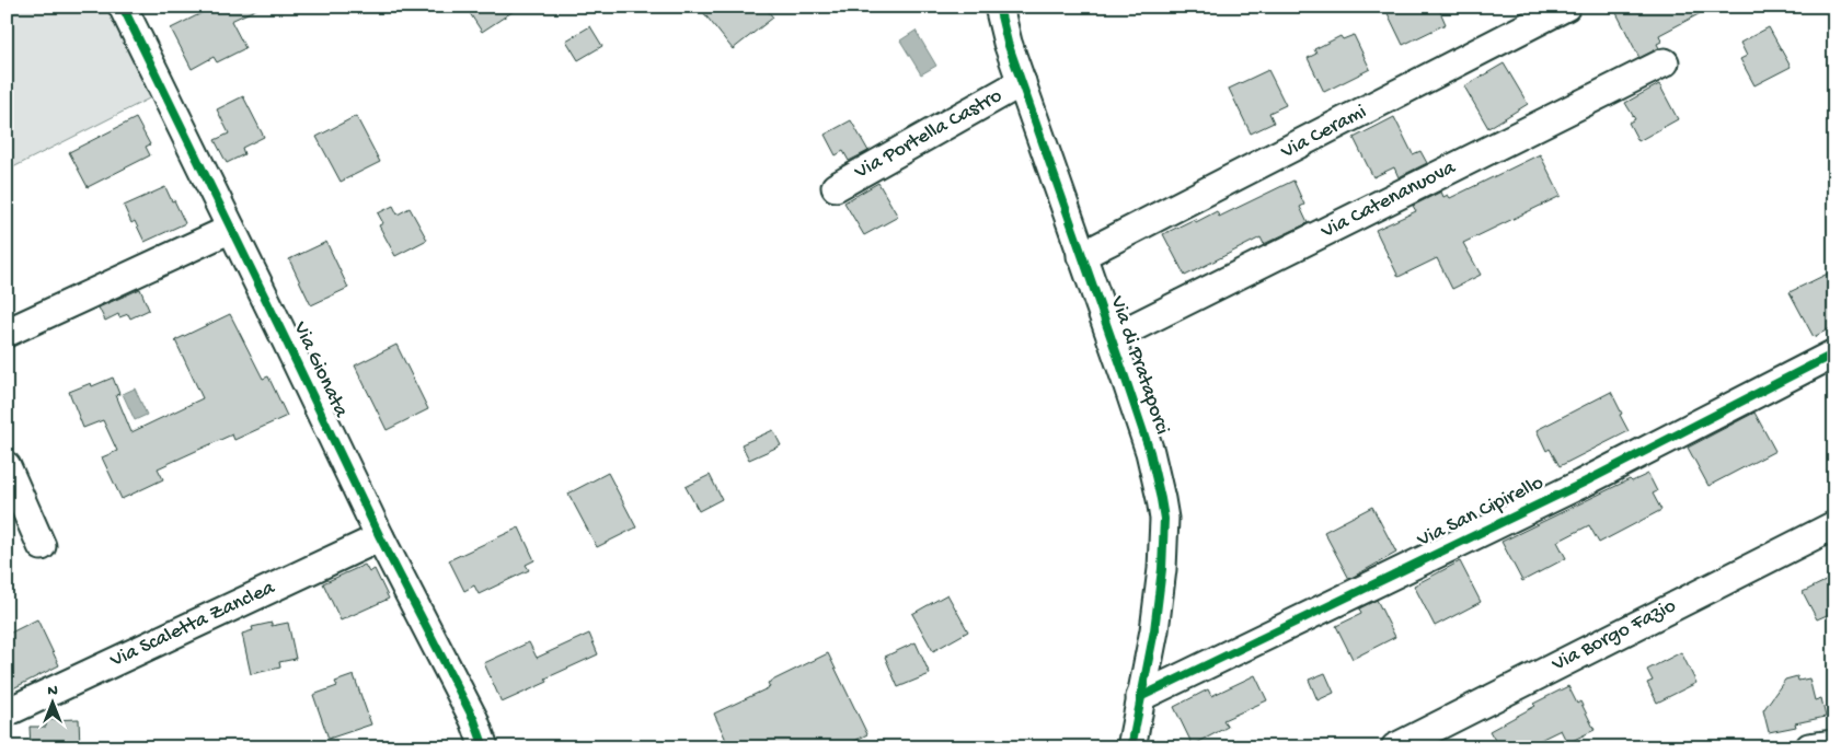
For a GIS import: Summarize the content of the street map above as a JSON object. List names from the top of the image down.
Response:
{
  "streets": {
    "street": [
      "Via Cerami",
      "Via Portella Castro",
      "Via Catenanuova",
      "Via di Prataporci",
      "Via Gionata",
      "Via San Cipirello",
      "Via Scaletta Zanclea",
      "Via Borgo Fazio"
    ]
  },
  "crossings": [
    ["Via Cerami", "Via di Prataporci"],
    ["Via Portella Castro", "Via di Prataporci"],
    ["Via Catenanuova", "Via di Prataporci"],
    ["Via di Prataporci", "Via San Cipirello"],
    ["Via Gionata", "Via Scaletta Zanclea"]
  ],
  "north": "top"
}
